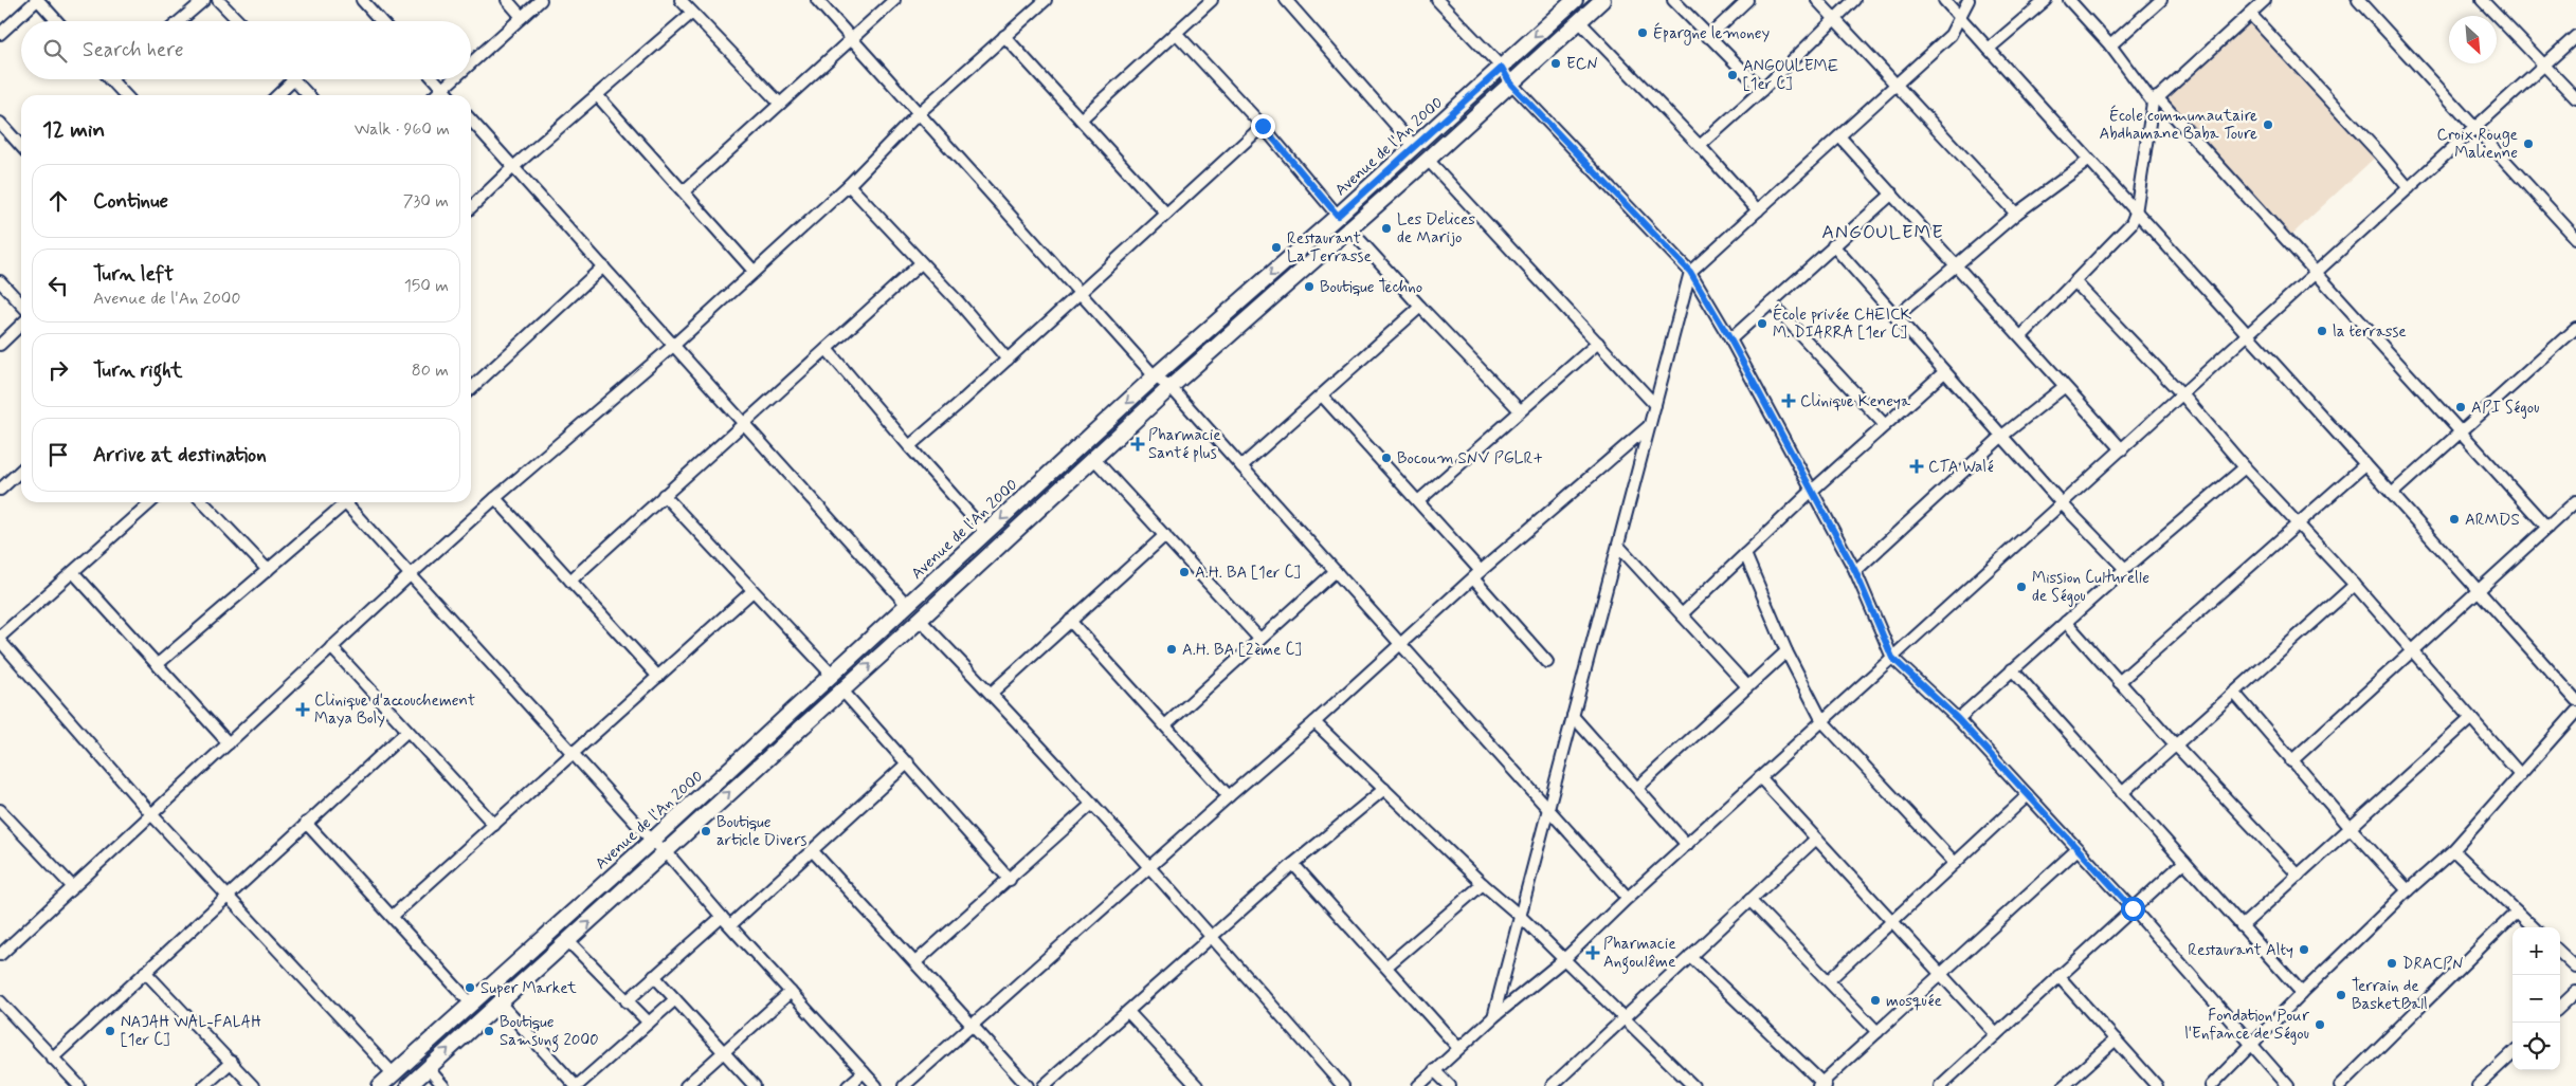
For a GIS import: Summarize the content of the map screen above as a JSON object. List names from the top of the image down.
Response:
{
  "streets": {
    "main road": ["Avenue de l'An 2000"]
  },
  "districts": ["ANGOULEME"],
  "places": {
    "other": [
      "Épargne lemoney",
      "ECN",
      "ANGOULEME [1er C]",
      "École communautaire Abdhamane Baba Toure",
      "Croix Rouge Malienne",
      "Les Delices de Marijo",
      "Restaurant La Terrasse",
      "Boutique Techno",
      "École privée CHEICK M. DIARRA [1er C]",
      "la terrasse",
      "API Ségou",
      "Bocoum SNV PGLR+",
      "ARMDS",
      "A.H. BA [1er C]",
      "Mission Culturelle de Ségou",
      "A.H. BA [2ème C]",
      "Boutique article Divers",
      "Restaurant Alty",
      "DRACPN",
      "Super Market",
      "Terrain de BasketBall",
      "mosquée",
      "Fondation Pour l'Enfance de Ségou",
      "NAJAH WAL-FALAH [1er C]",
      "Boutique Samsung 2000"
    ],
    "health": [
      "Clinique Keneya",
      "Pharmacie Santé plus",
      "CTA Walé",
      "Clinique d'accouchement Maya Boly",
      "Pharmacie Angoulême"
    ]
  },
  "north": "bottom right",
  "page": {
    "search": "Search here",
    "heading": ["12 min", "Walk · 960 m"],
    "list": [
      ["Continue", "730 m"],
      ["Turn left", "Avenue de l'An 2000", "150 m"],
      ["Turn right", "80 m"],
      "Arrive at destination"
    ],
    "map_buttons": ["+", "−"]
  }
}
